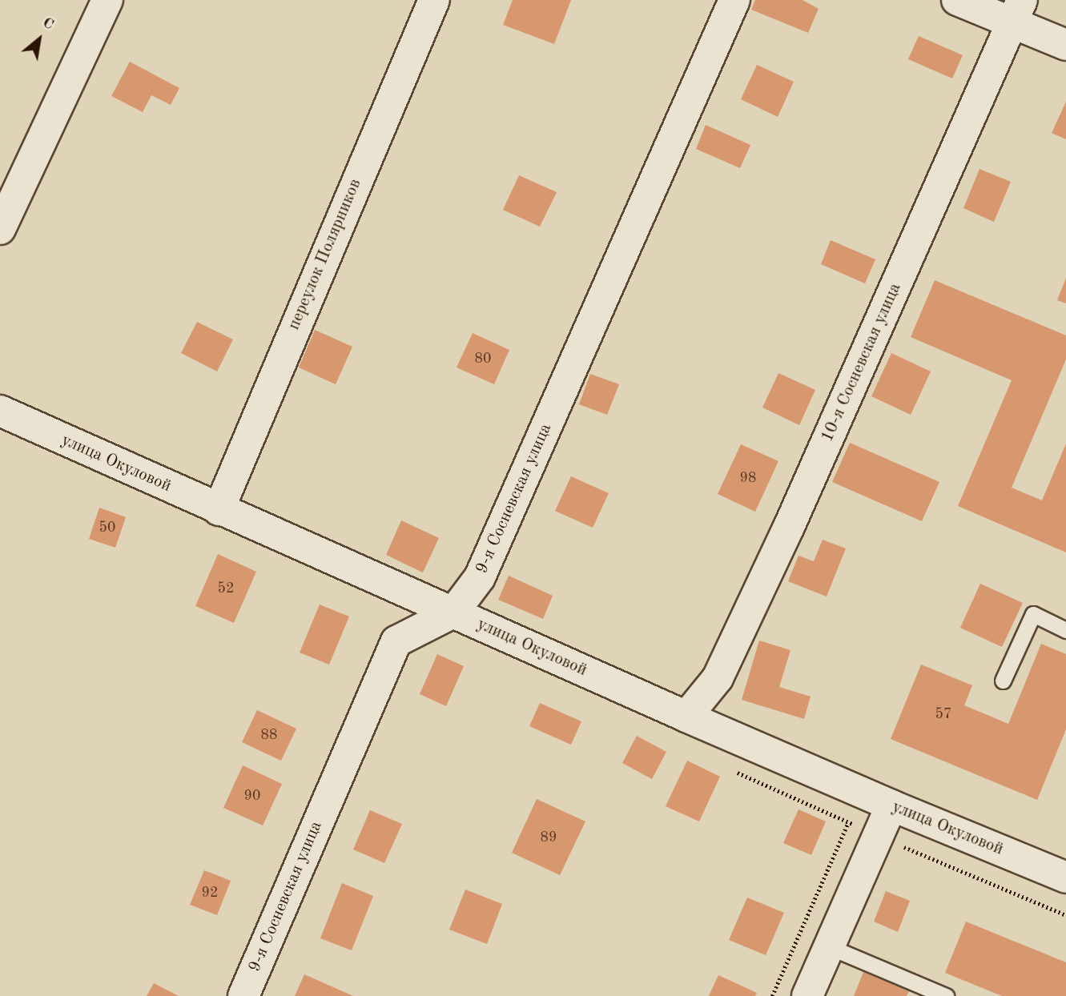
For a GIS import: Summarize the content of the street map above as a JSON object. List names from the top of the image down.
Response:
{
  "streets": {
    "street": [
      "переулок Полярников",
      "10-я Сосневская улица",
      "улица Окуловой",
      "9-я Сосневская улица"
    ]
  },
  "crossings": [
    ["переулок Полярников", "улица Окуловой"],
    ["10-я Сосневская улица", "улица Окуловой"],
    ["улица Окуловой", "9-я Сосневская улица"]
  ],
  "house_numbers": [
    "80",
    "98",
    "50",
    "52",
    "57",
    "88",
    "90",
    "89",
    "92"
  ],
  "north": "top right"
}
